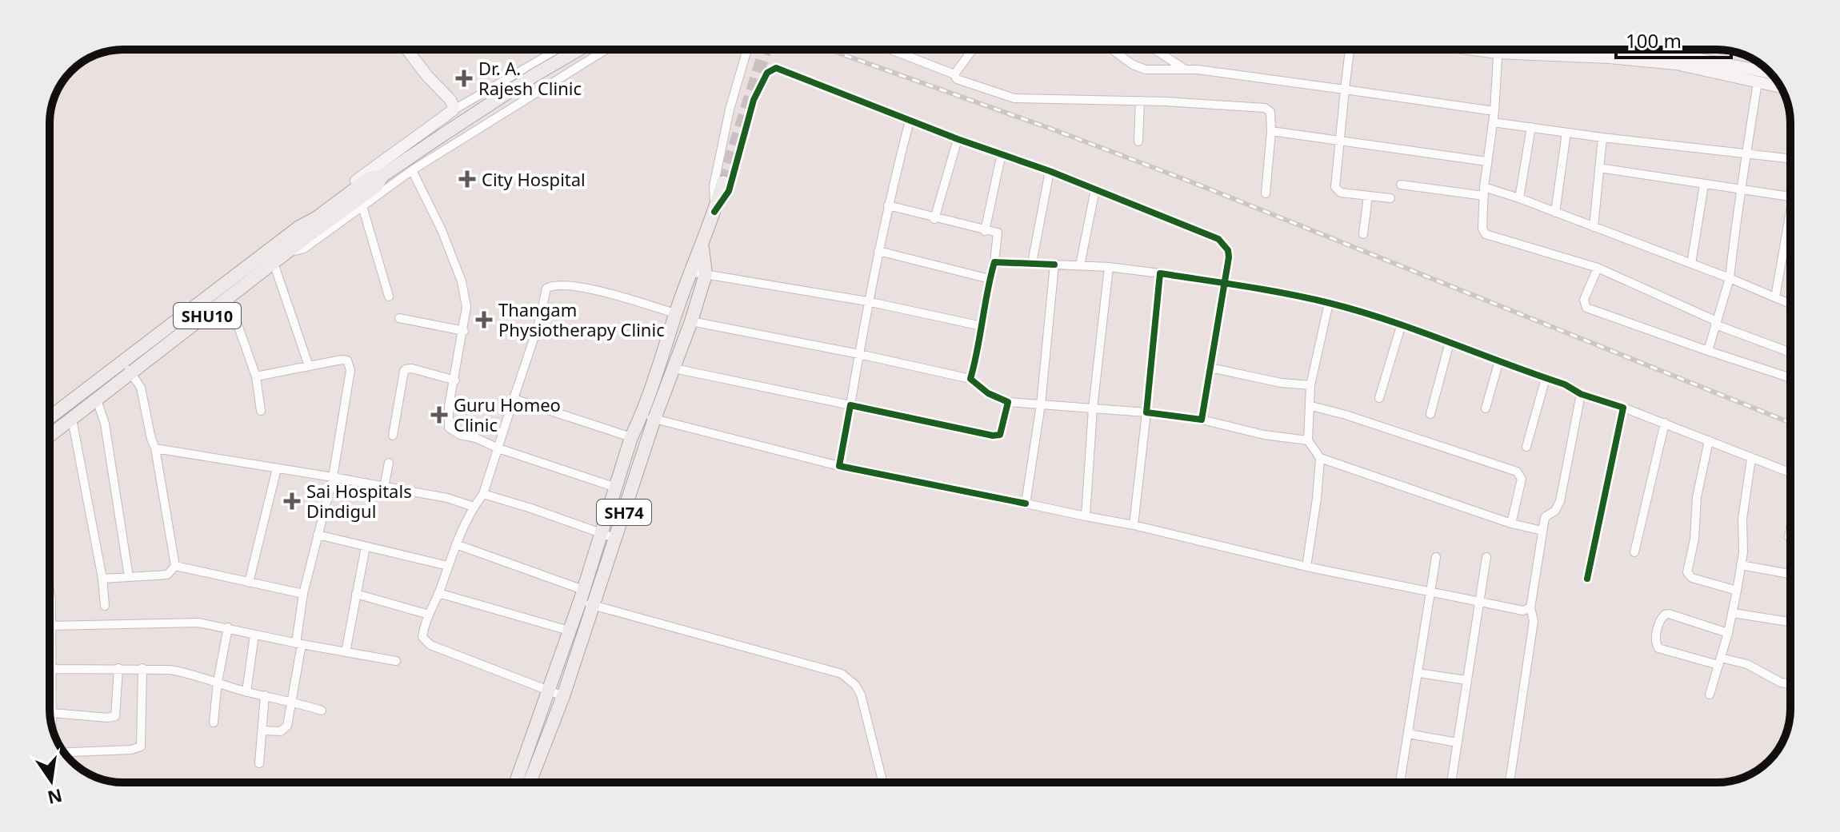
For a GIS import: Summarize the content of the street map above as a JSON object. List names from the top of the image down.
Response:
{
  "streets": {
    "main road": ["SHU10", "SH74"]
  },
  "places": {
    "health": [
      "Dr. A. Rajesh Clinic",
      "City Hospital",
      "Thangam Physiotherapy Clinic",
      "Guru Homeo Clinic",
      "Sai Hospitals Dindigul"
    ]
  },
  "scale_bar": "100 m",
  "north": "bottom"
}
